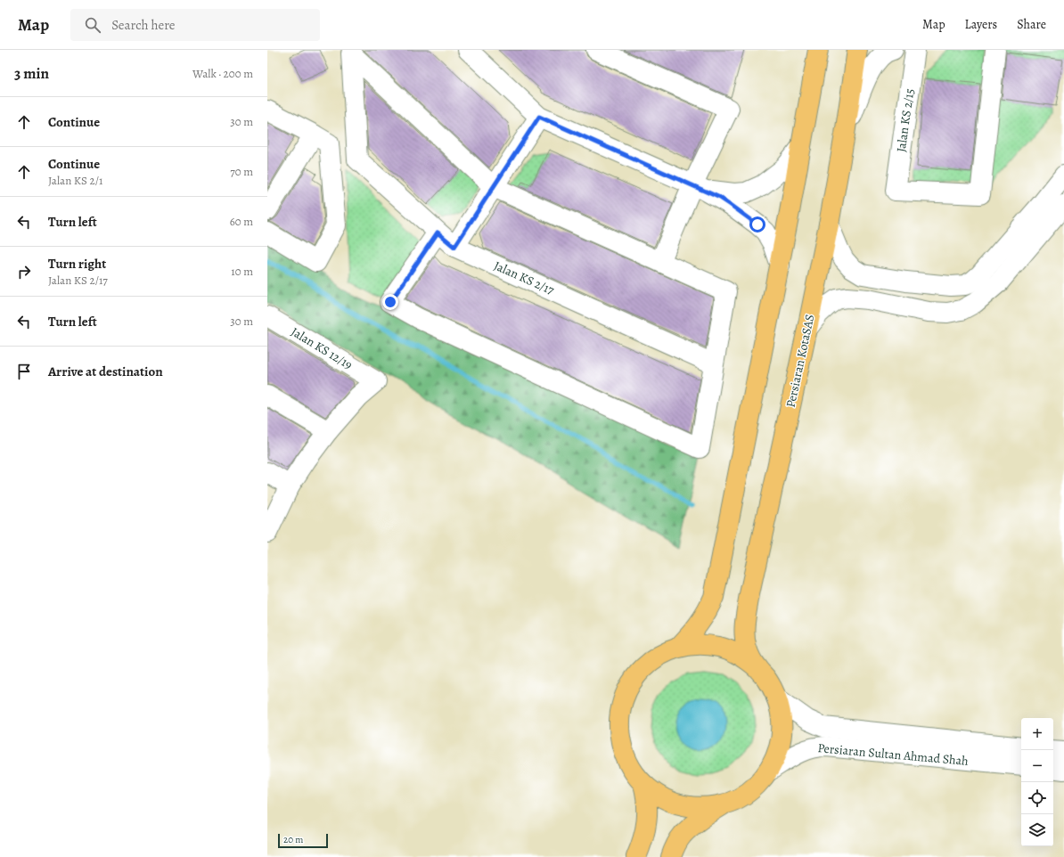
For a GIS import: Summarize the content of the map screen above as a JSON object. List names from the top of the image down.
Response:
{
  "streets": {
    "main road": ["Persiaran KotaSAS"],
    "street": [
      "Jalan KS 2/15",
      "Jalan KS 2/17",
      "Jalan KS 12/19",
      "Persiaran Sultan Ahmad Shah"
    ]
  },
  "crossings": [
    ["Persiaran KotaSAS", "Persiaran Sultan Ahmad Shah"]
  ],
  "scale_bar": "20 m",
  "page": {
    "header": "Map",
    "search": "Search here",
    "nav": ["Map", "Layers", "Share"],
    "heading": ["3 min", "Walk · 200 m"],
    "list": [
      ["Continue", "30 m"],
      ["Continue", "Jalan KS 2/1", "70 m"],
      ["Turn left", "60 m"],
      ["Turn right", "Jalan KS 2/17", "10 m"],
      ["Turn left", "30 m"],
      "Arrive at destination"
    ],
    "map_buttons": ["+", "−"],
    "scale": "20 m"
  }
}
